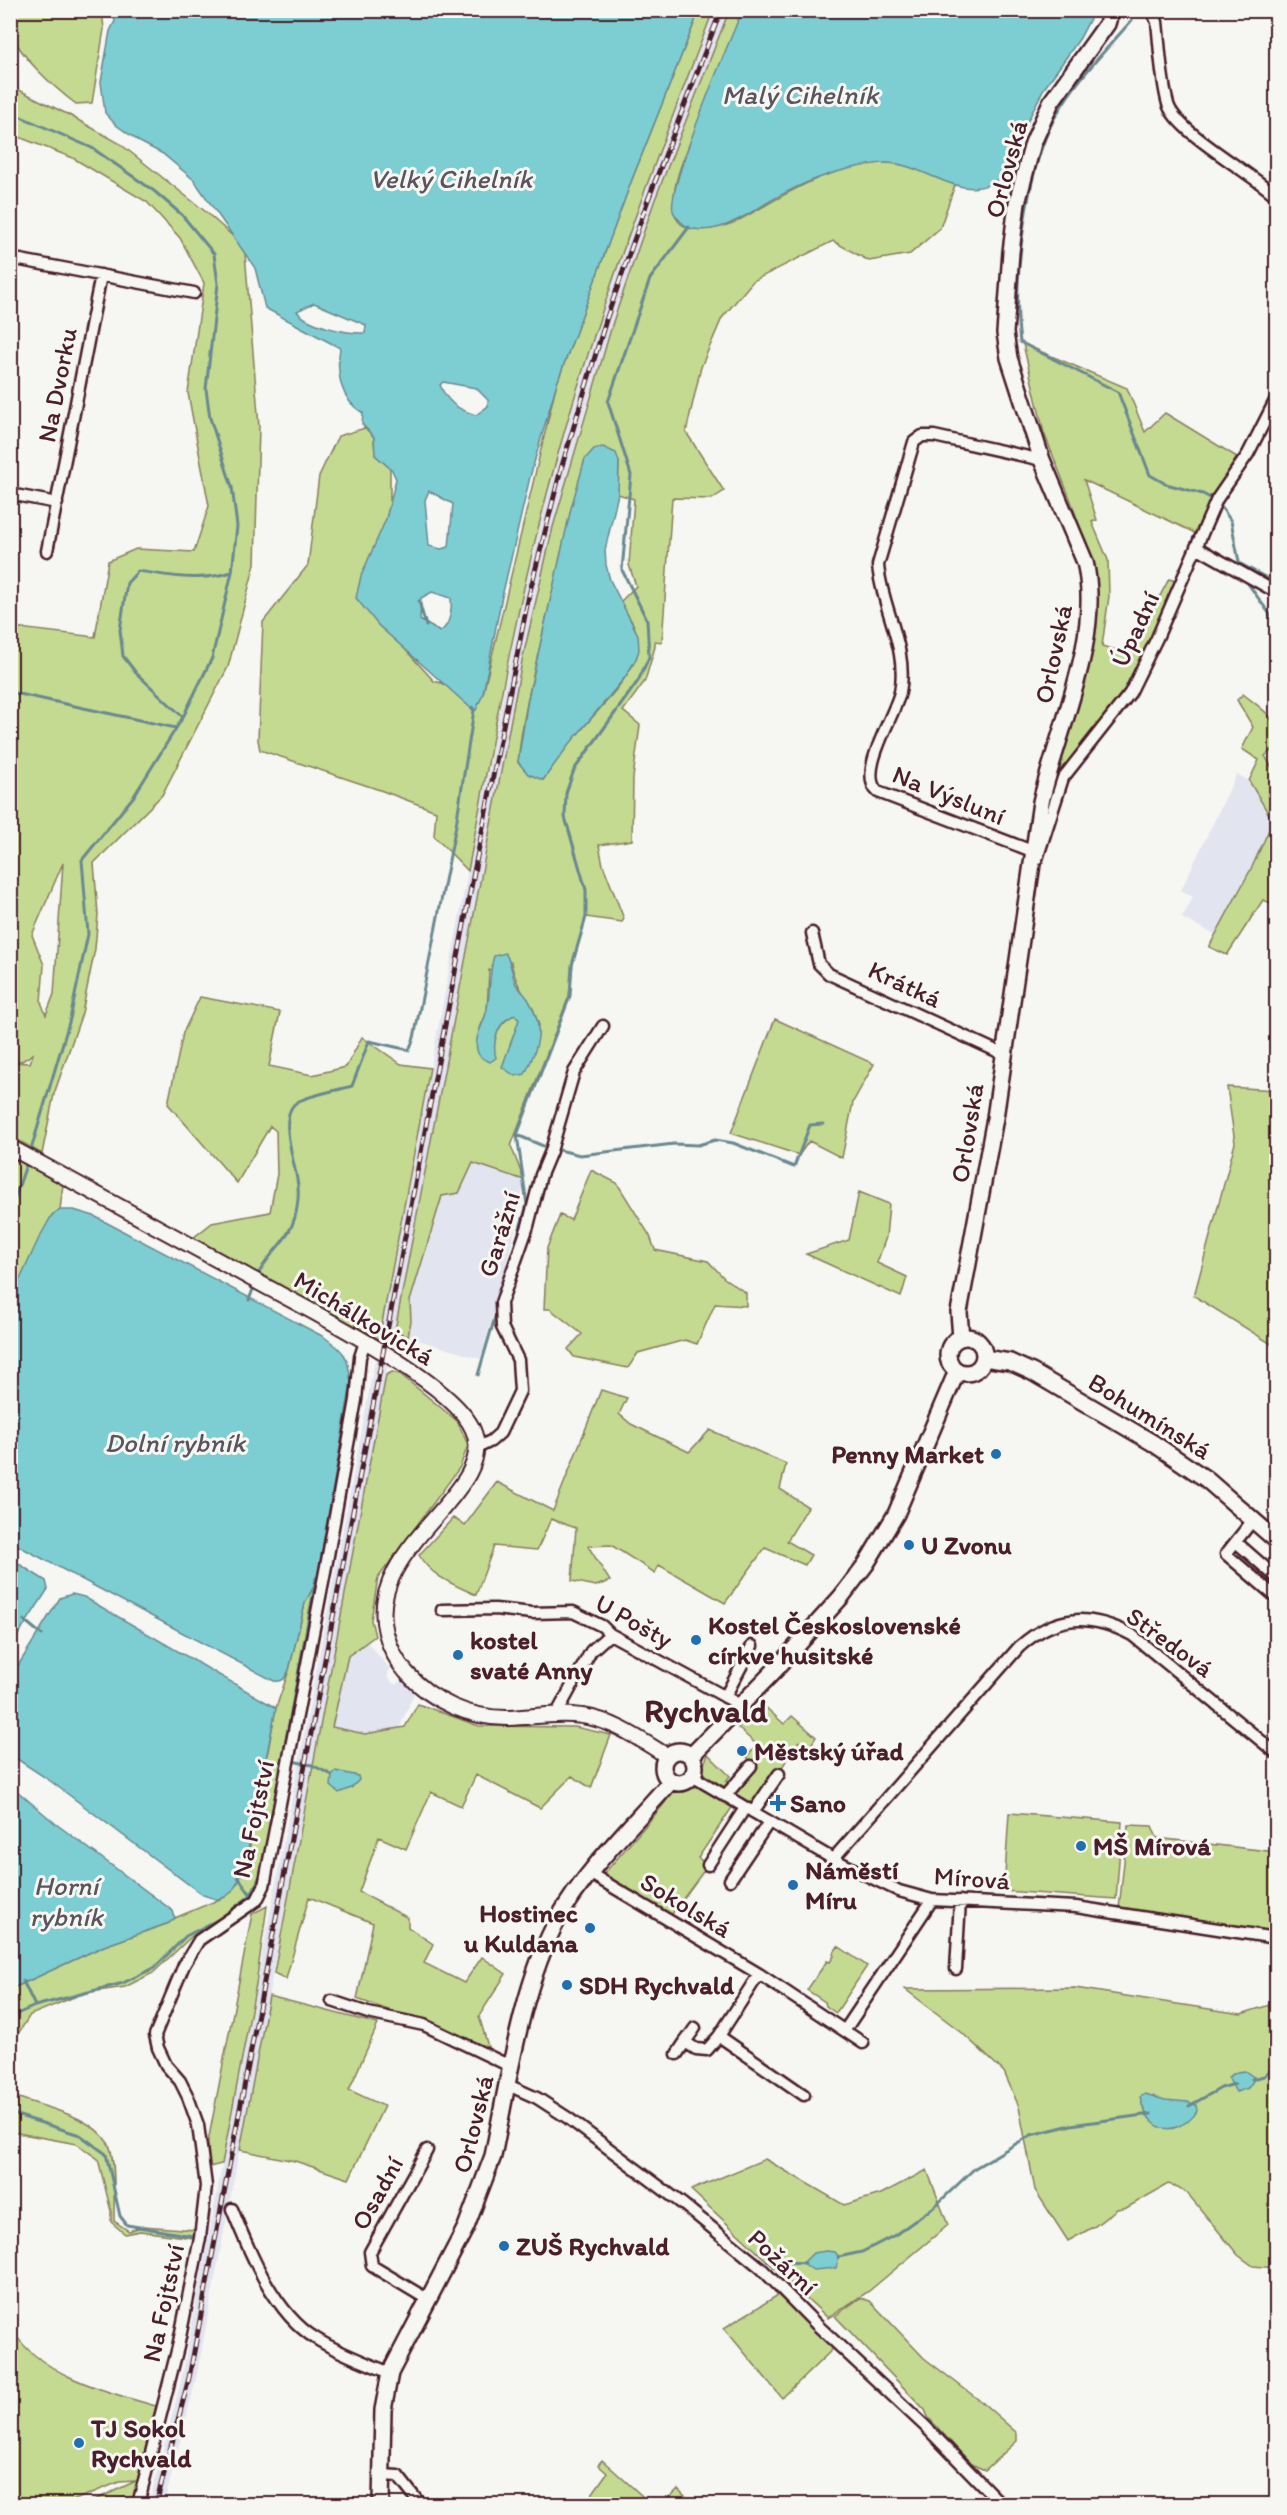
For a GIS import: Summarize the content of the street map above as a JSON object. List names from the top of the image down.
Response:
{
  "streets": {
    "main road": ["Orlovská", "Bohumínská"],
    "street": [
      "Na Dvorku",
      "Úpadní",
      "Na Výsluní",
      "Krátká",
      "Garážní",
      "Michálkovická",
      "U Pošty",
      "Středová",
      "Na Fojtství",
      "Mírová",
      "Sokolská",
      "Osadní",
      "Požární"
    ]
  },
  "crossings": [
    ["Orlovská", "Úpadní"],
    ["Orlovská", "Na Výsluní"],
    ["Orlovská", "Krátká"],
    ["Orlovská", "Bohumínská"],
    ["Orlovská", "Mírová"],
    ["Orlovská", "Sokolská"],
    ["Orlovská", "Osadní"],
    ["Orlovská", "Požární"],
    ["Garážní", "Michálkovická"],
    ["Michálkovická", "Na Fojtství"],
    ["Středová", "Mírová"]
  ],
  "districts": ["Rychvald"],
  "water": [
    "Malý Cihelník",
    "Velký Cihelník",
    "Dolní rybník",
    "Horní rybník"
  ],
  "places": {
    "other": [
      "Penny Market",
      "U Zvonu",
      "Kostel Československé církve husitské",
      "kostel svaté Anny",
      "Městský úřad",
      "MŠ Mírová",
      "Náměstí Míru",
      "Hostinec u Kuldana",
      "SDH Rychvald",
      "ZUŠ Rychvald",
      "TJ Sokol Rychvald"
    ],
    "health": ["Sano"]
  }
}
